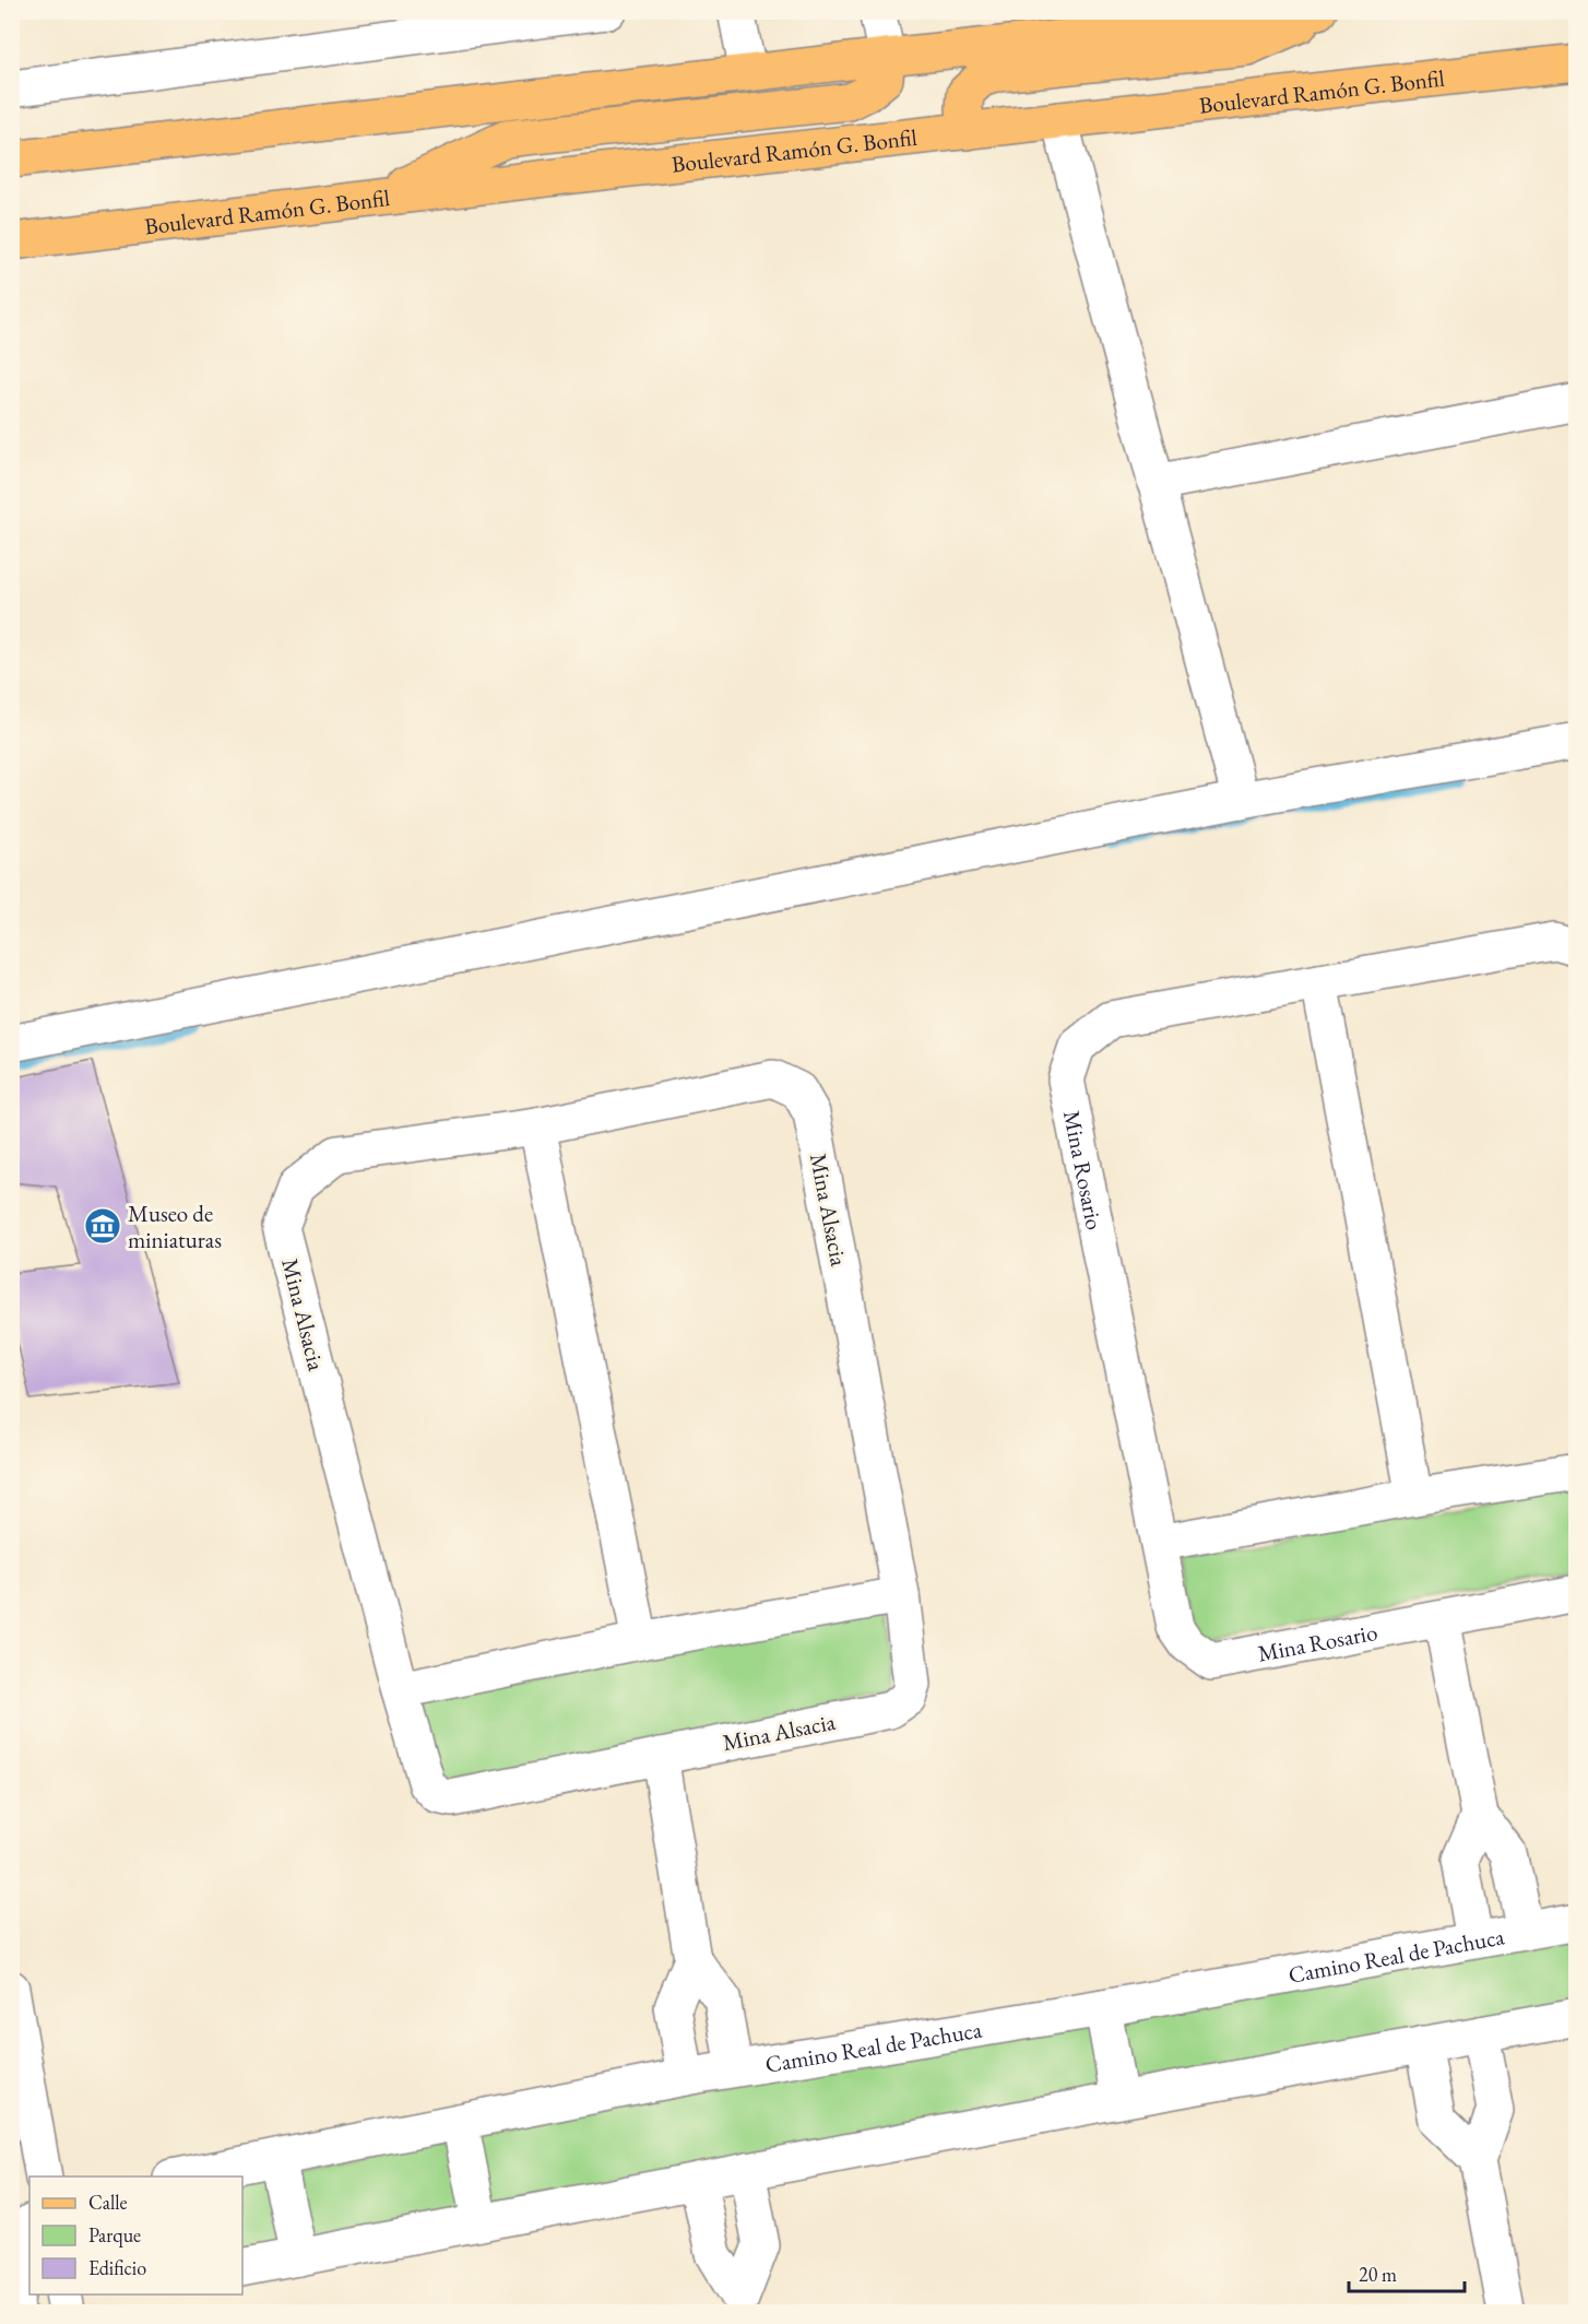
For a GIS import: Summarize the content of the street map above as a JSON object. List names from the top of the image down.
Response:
{
  "streets": {
    "main road": ["Boulevard Ramón G. Bonfil"],
    "street": ["Mina Rosario", "Mina Alsacia", "Camino Real de Pachuca"]
  },
  "places": {
    "museum": ["Museo de miniaturas"]
  },
  "legend": ["Calle", "Parque", "Edificio"],
  "scale_bar": "20 m"
}
